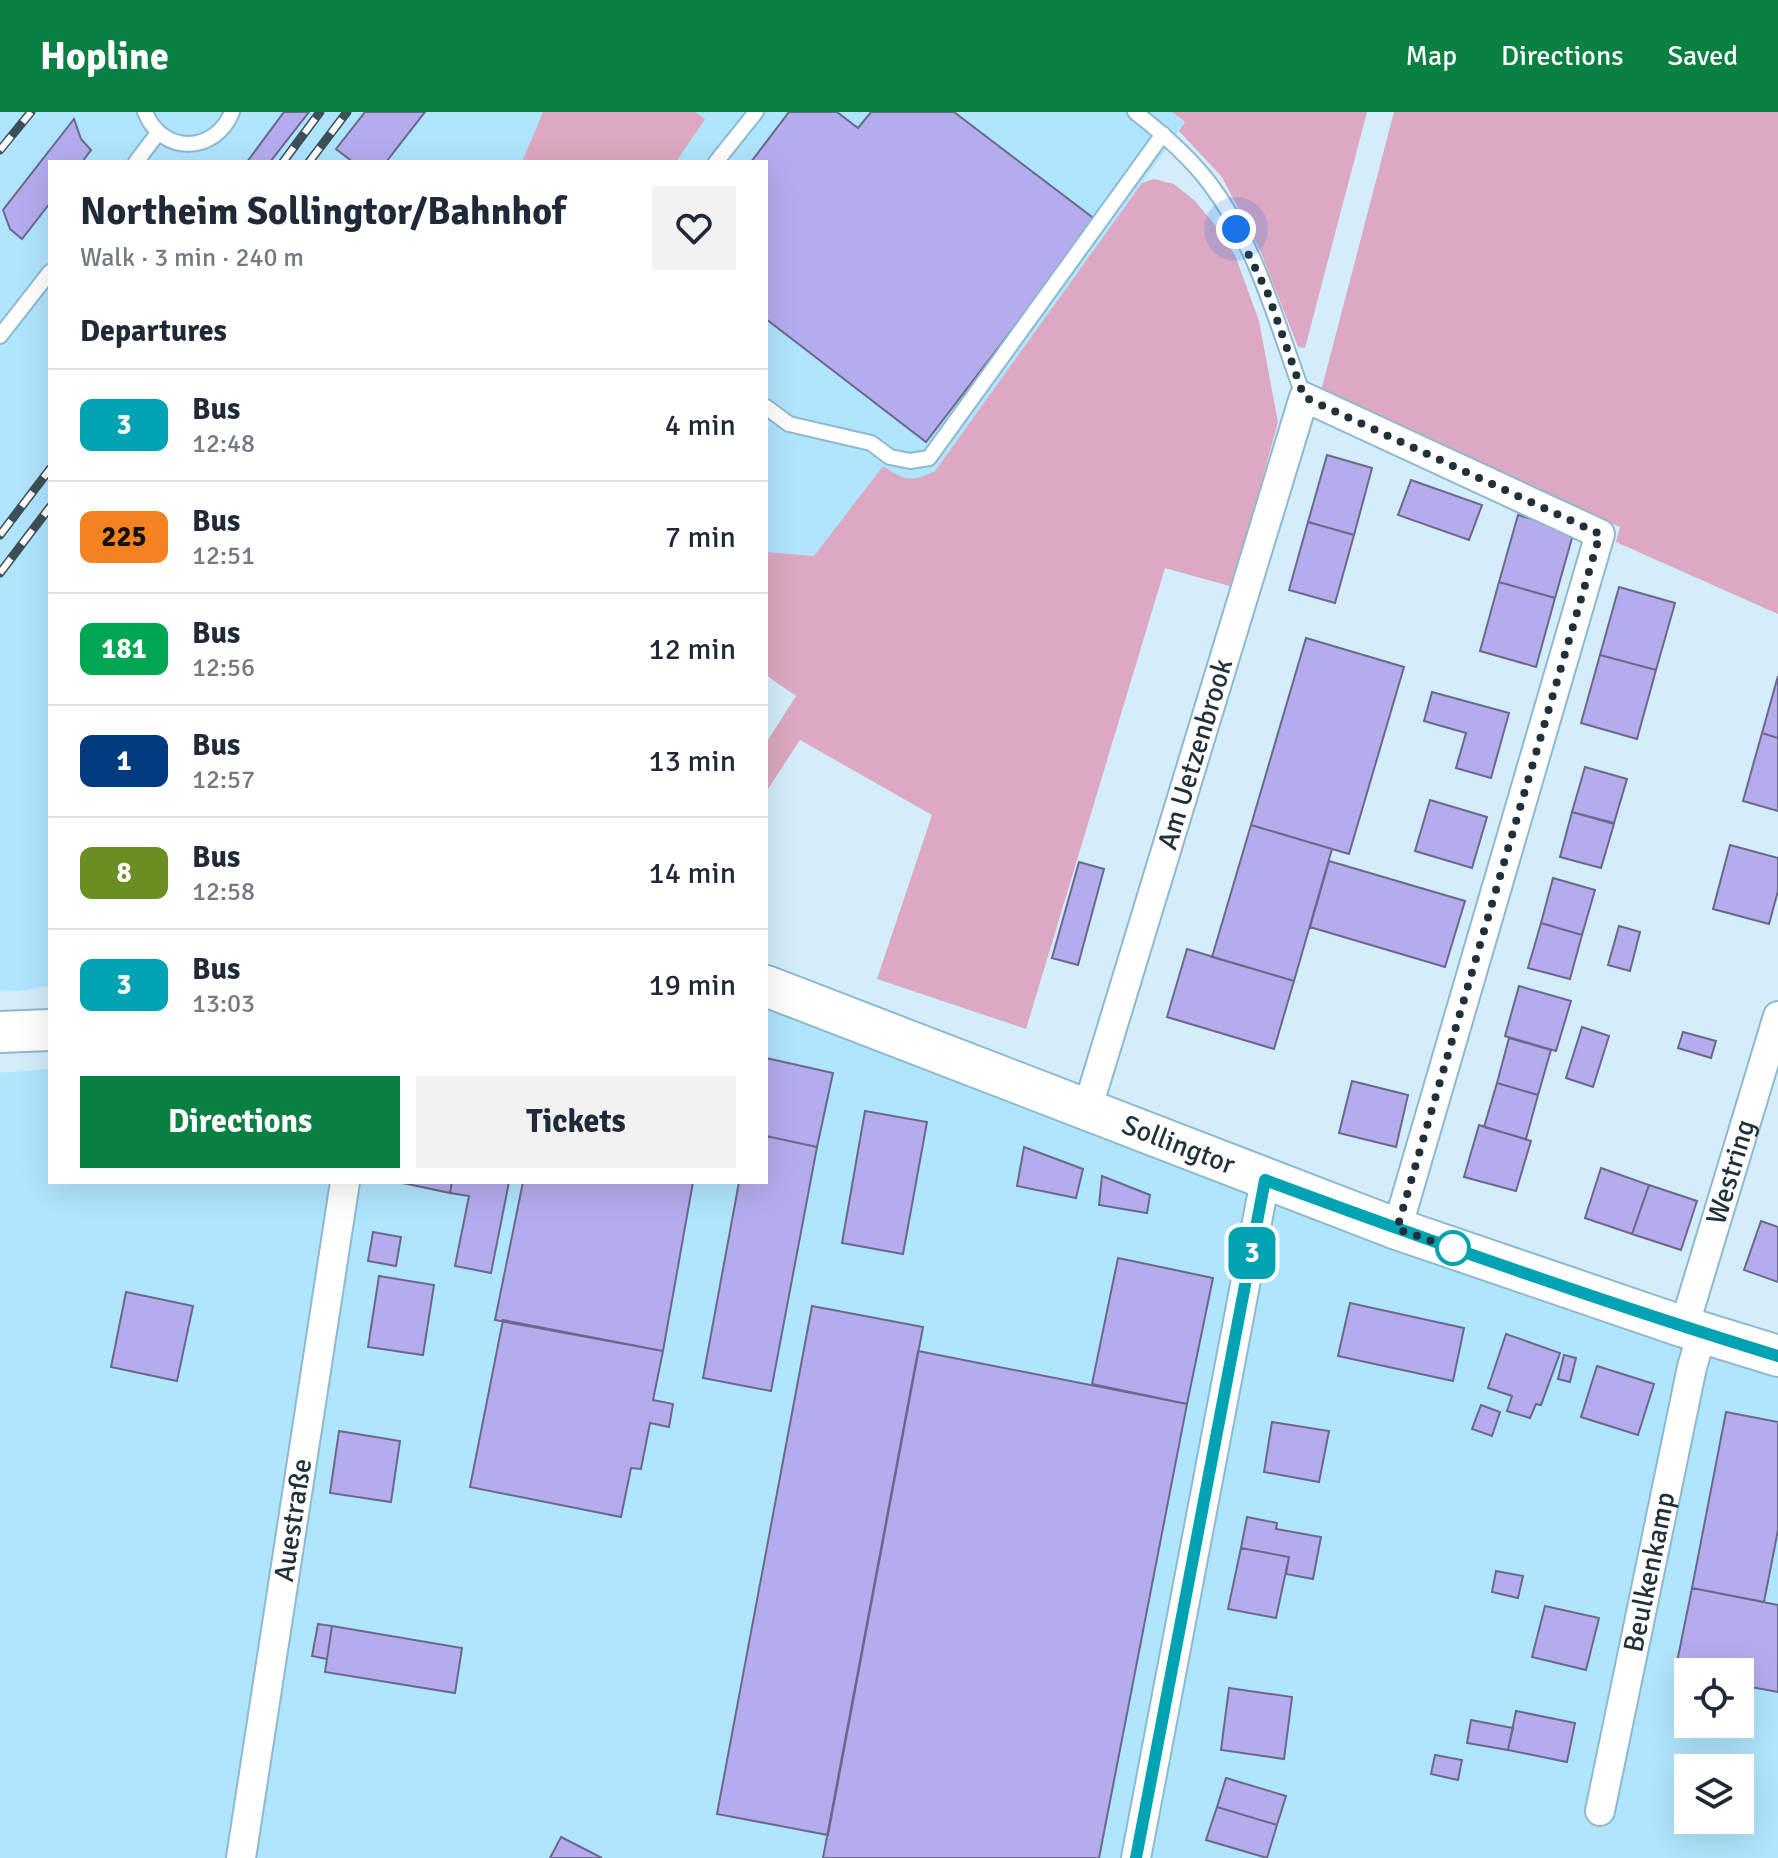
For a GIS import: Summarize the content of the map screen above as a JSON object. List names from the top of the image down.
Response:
{
  "streets": {
    "main road": ["Sollingtor"],
    "street": [
      "Am Uetzenbrook",
      "Westring",
      "Auestraße",
      "Beulkenkamp"
    ]
  },
  "crossings": [
    ["Am Uetzenbrook", "Sollingtor"],
    ["Sollingtor", "Westring"],
    ["Sollingtor", "Beulkenkamp"],
    ["Westring", "Beulkenkamp"]
  ],
  "lines": ["bus line 3"],
  "page": {
    "header": "Hopline",
    "nav": ["Map", "Directions", "Saved"],
    "on_map": "3",
    "heading": [
      ["Northeim Sollingtor/Bahnhof", "Walk · 3 min · 240 m"],
      "Departures"
    ],
    "list": [
      {
        "mark": "3",
        "name": "Bus",
        "note": "12:48",
        "value": "4 min"
      },
      {
        "mark": "225",
        "name": "Bus",
        "note": "12:51",
        "value": "7 min"
      },
      {
        "mark": "181",
        "name": "Bus",
        "note": "12:56",
        "value": "12 min"
      },
      {
        "mark": "1",
        "name": "Bus",
        "note": "12:57",
        "value": "13 min"
      },
      {
        "mark": "8",
        "name": "Bus",
        "note": "12:58",
        "value": "14 min"
      },
      {
        "mark": "3",
        "name": "Bus",
        "note": "13:03",
        "value": "19 min"
      }
    ],
    "buttons": ["Directions", "Tickets"]
  }
}
